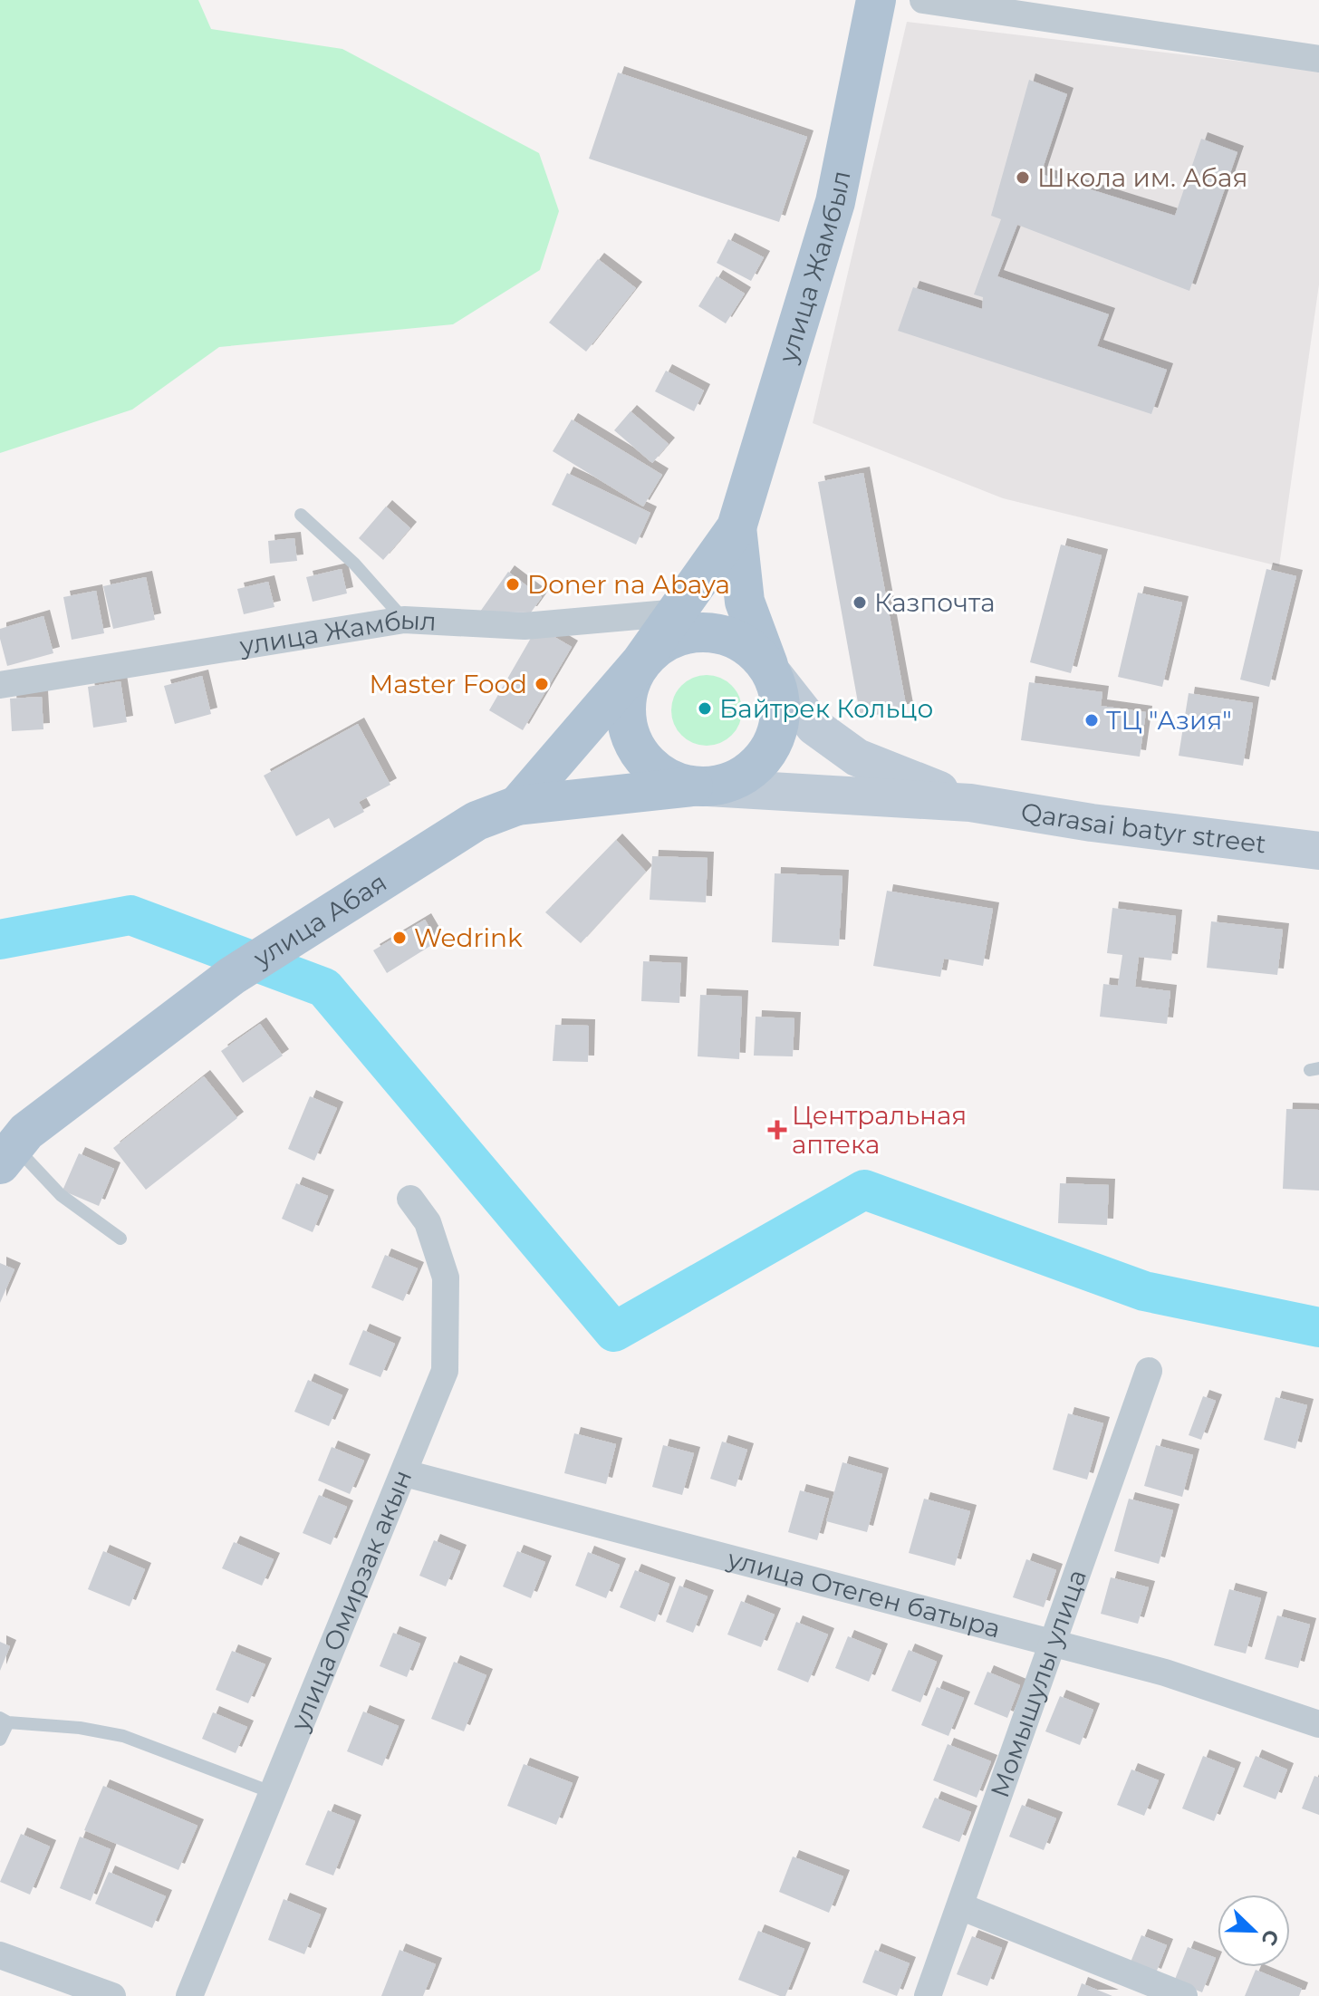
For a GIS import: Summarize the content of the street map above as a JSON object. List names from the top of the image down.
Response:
{
  "streets": {
    "main road": ["улица Жамбыл", "Qarasai batyr street", "улица Абая"],
    "street": ["улица Отеген батыра", "улица Омирзак акын", "Момышулы улица"]
  },
  "crossings": [
    ["улица Жамбыл", "улица Абая"],
    ["улица Отеген батыра", "улица Омирзак акын"],
    ["улица Отеген батыра", "Момышулы улица"]
  ],
  "places": {
    "other": [
      "Школа им. Абая",
      "Doner na Abaya",
      "Казпочта",
      "Master Food",
      "Байтрек Кольцо",
      "ТЦ \"Азия\"",
      "Wedrink"
    ],
    "health": ["Центральная аптека"]
  },
  "north": "bottom right"
}
